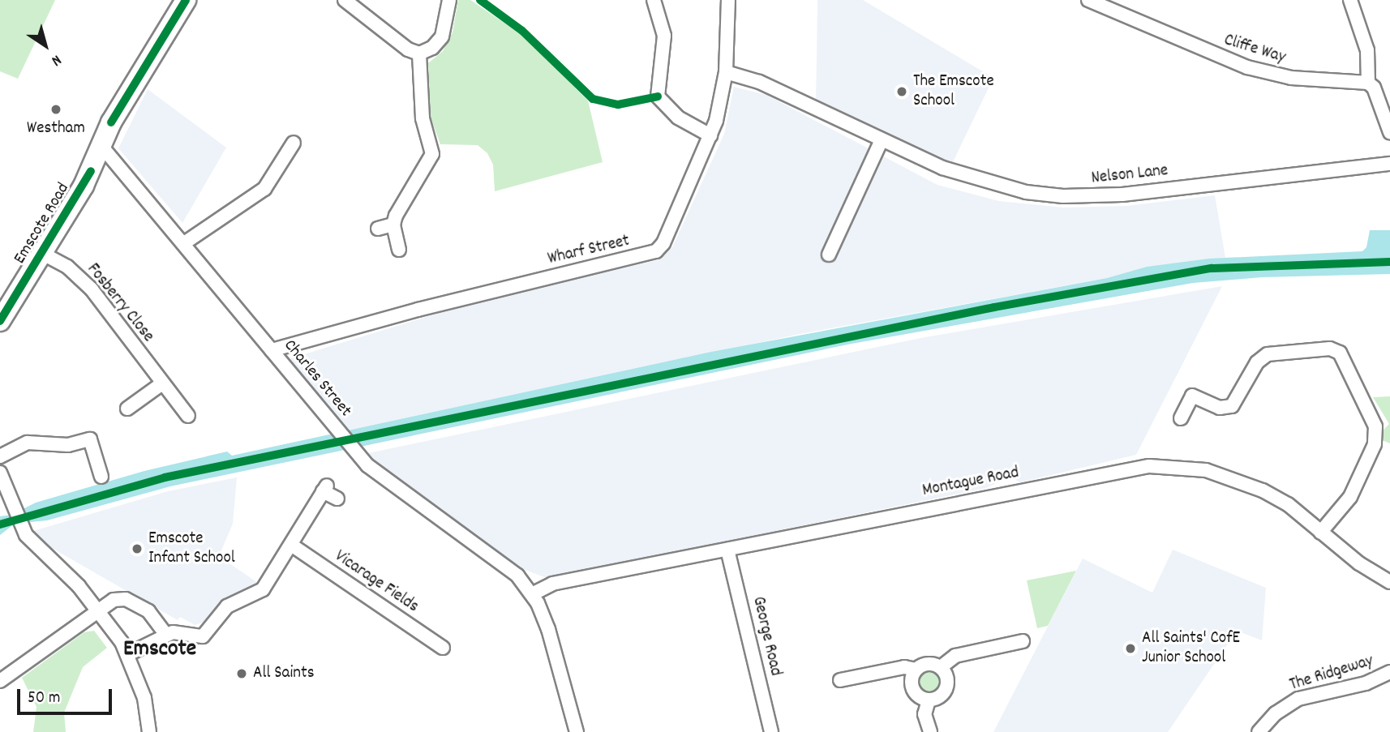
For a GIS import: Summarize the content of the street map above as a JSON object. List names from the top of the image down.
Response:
{
  "streets": {
    "main road": ["Emscote Road"],
    "street": [
      "Cliffe Way",
      "Nelson Lane",
      "Wharf Street",
      "Fosberry Close",
      "Charles Street",
      "Montague Road",
      "Vicarage Fields",
      "George Road",
      "The Ridgeway"
    ]
  },
  "crossings": [
    ["Nelson Lane", "Wharf Street"],
    ["Emscote Road", "Fosberry Close"],
    ["Emscote Road", "Charles Street"],
    ["Wharf Street", "Charles Street"],
    ["Charles Street", "Montague Road"],
    ["Montague Road", "George Road"]
  ],
  "districts": ["Emscote"],
  "places": [
    "The Emscote School",
    "Westham",
    "Emscote Infant School",
    "All Saints' CofE Junior School",
    "All Saints"
  ],
  "scale_bar": "50 m",
  "north": "bottom right"
}
